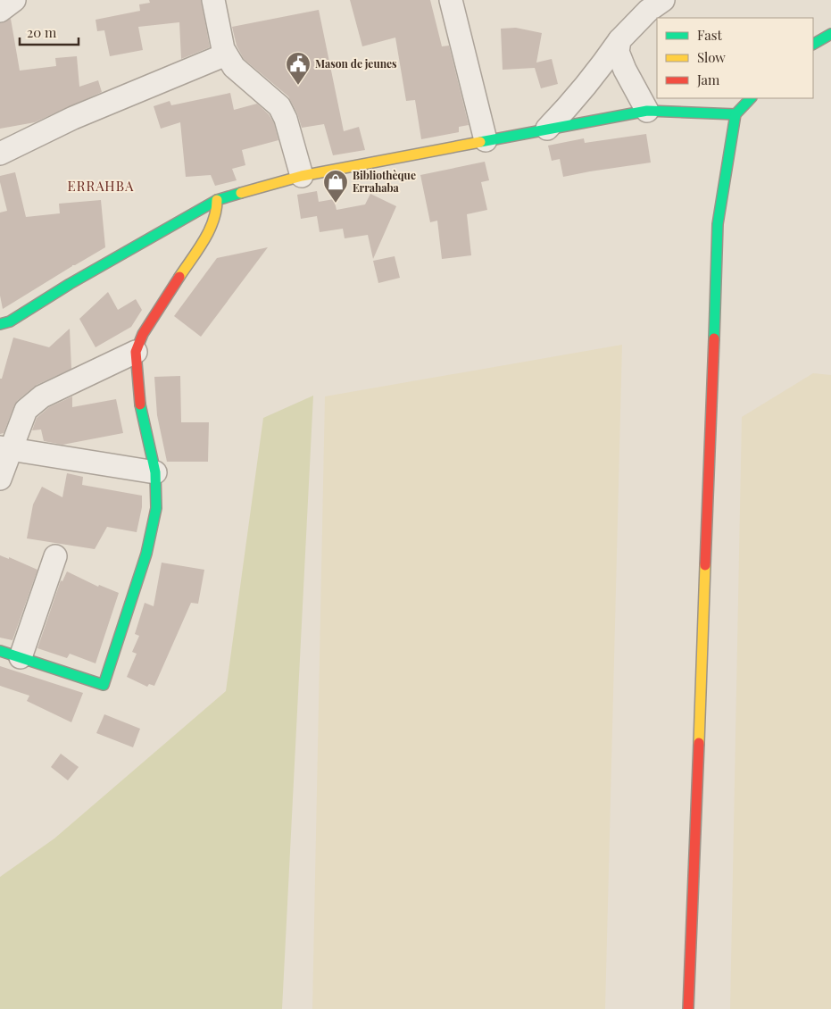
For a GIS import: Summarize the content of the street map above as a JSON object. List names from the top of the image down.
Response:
{
  "districts": ["ERRAHBA"],
  "places": {
    "public building": ["Mason de jeunes"],
    "shop": ["Bibliothèque Errahaba"]
  },
  "legend": ["Fast", "Slow", "Jam"],
  "scale_bar": "20 m"
}
